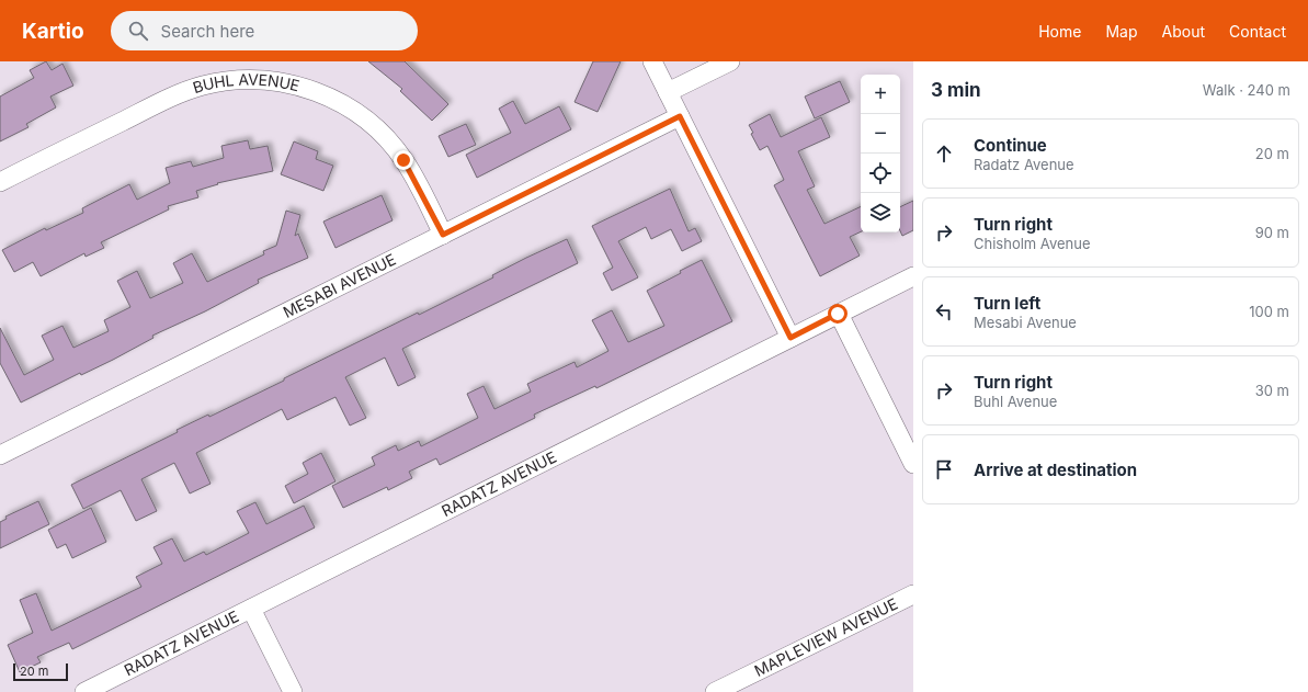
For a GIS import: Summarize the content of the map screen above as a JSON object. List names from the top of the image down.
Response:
{
  "streets": {
    "street": [
      "BUHL AVENUE",
      "MESABI AVENUE",
      "RADATZ AVENUE",
      "MAPLEVIEW AVENUE"
    ]
  },
  "crossings": [
    ["BUHL AVENUE", "MESABI AVENUE"]
  ],
  "scale_bar": "20 m",
  "page": {
    "header": "Kartio",
    "search": "Search here",
    "nav": [
      "Home",
      "Map",
      "About",
      "Contact"
    ],
    "heading": ["3 min", "Walk · 240 m"],
    "map_buttons": ["+", "−"],
    "list": [
      ["Continue", "Radatz Avenue", "20 m"],
      ["Turn right", "Chisholm Avenue", "90 m"],
      ["Turn left", "Mesabi Avenue", "100 m"],
      ["Turn right", "Buhl Avenue", "30 m"],
      "Arrive at destination"
    ],
    "scale": "20 m"
  }
}
